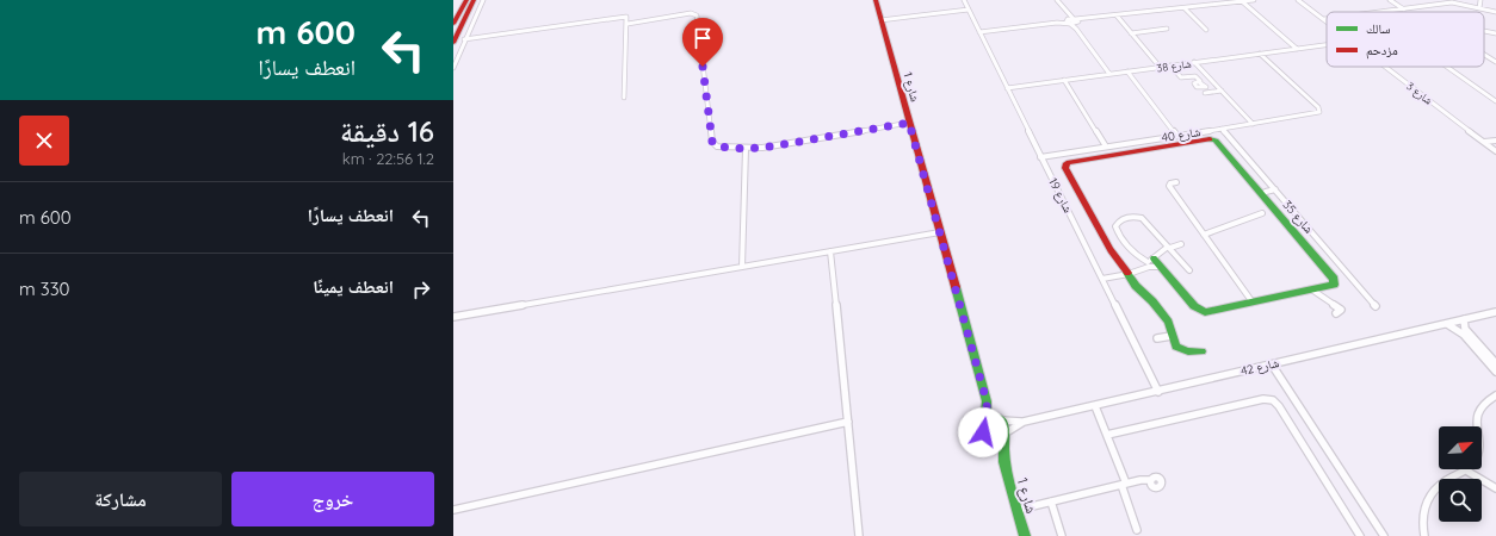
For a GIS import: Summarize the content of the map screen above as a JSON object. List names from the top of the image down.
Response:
{
  "streets": {
    "main road": ["شارع 1"],
    "street": [
      "شارع 38",
      "شارع 3",
      "شارع 40",
      "شارع 19",
      "شارع 35",
      "شارع 42"
    ]
  },
  "crossings": [
    ["شارع 38", "شارع 40"],
    ["شارع 38", "شارع 19"],
    ["شارع 1", "شارع 42"],
    ["شارع 40", "شارع 19"],
    ["شارع 40", "شارع 35"],
    ["شارع 19", "شارع 42"]
  ],
  "legend": ["سالك", "مزدحم"],
  "north": "top right",
  "page": {
    "turn": ["600 m", "انعطف يسارًا"],
    "heading": ["16 دقيقة", "1.2 km · 22:56"],
    "list": [
      {
        "name": "انعطف يسارًا",
        "value": "600 m"
      },
      {
        "name": "انعطف يمينًا",
        "value": "330 m"
      }
    ],
    "buttons": ["خروج", "مشاركة"]
  }
}
